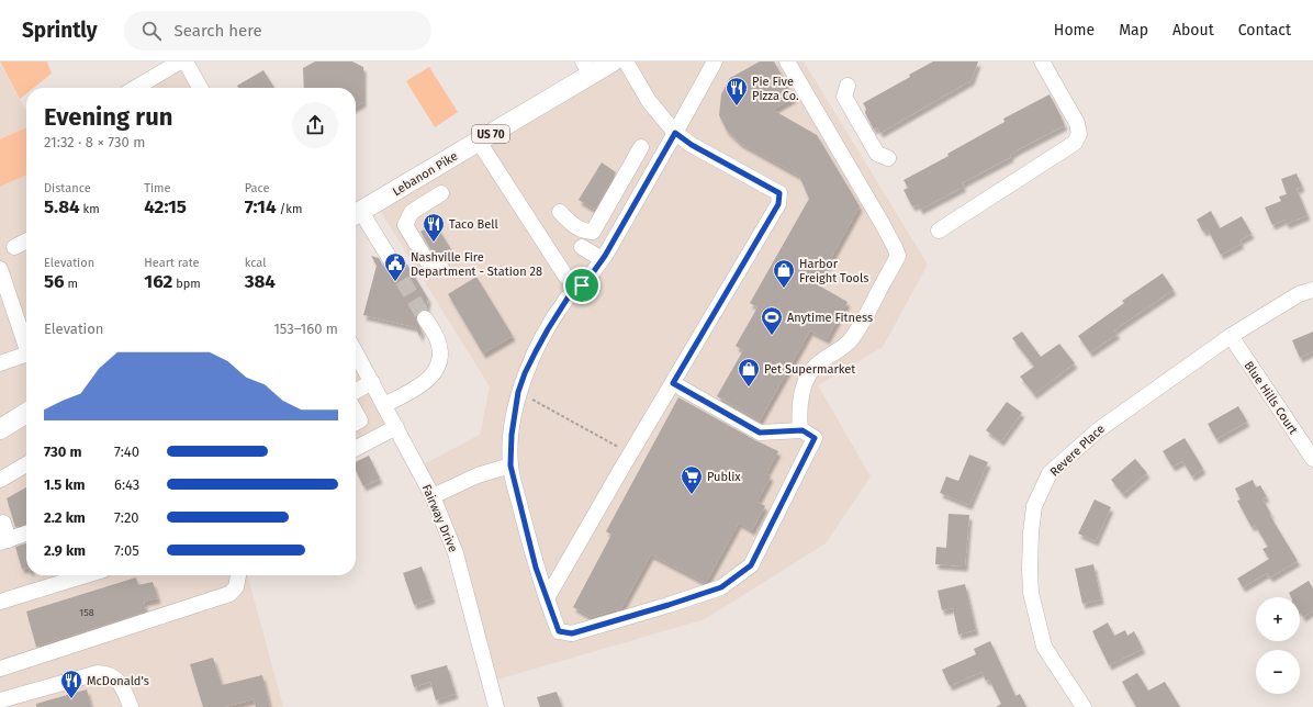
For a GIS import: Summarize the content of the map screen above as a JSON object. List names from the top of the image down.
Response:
{
  "streets": {
    "main road": ["US 70", "Lebanon Pike"],
    "street": ["Blue Hills Court", "Revere Place", "Fairway Drive"]
  },
  "crossings": [
    ["Blue Hills Court", "Revere Place"]
  ],
  "places": {
    "restaurant": ["Pie Five Pizza Co.", "Taco Bell", "McDonald's"],
    "public building": ["Nashville Fire Department - Station 28"],
    "shop": ["Harbor Freight Tools", "Pet Supermarket"],
    "sports": ["Anytime Fitness"],
    "supermarket": ["Publix"]
  },
  "house_numbers": ["158"],
  "page": {
    "header": "Sprintly",
    "search": "Search here",
    "nav": [
      "Home",
      "Map",
      "About",
      "Contact"
    ],
    "heading": ["Evening run", "21:32 · 8 × 730 m"],
    "stats": [
      ["Distance", "5.84 km"],
      ["Time", "42:15"],
      ["Pace", "7:14 /km"],
      ["Elevation", "56 m"],
      ["Heart rate", "162 bpm"],
      ["kcal", "384"]
    ],
    "chart": ["Elevation", "153–160 m"],
    "list": [
      {
        "name": "730 m",
        "note": "7:40"
      },
      {
        "name": "1.5 km",
        "note": "6:43"
      },
      {
        "name": "2.2 km",
        "note": "7:20"
      },
      {
        "name": "2.9 km",
        "note": "7:05"
      }
    ],
    "map_buttons": ["+", "−"]
  }
}
